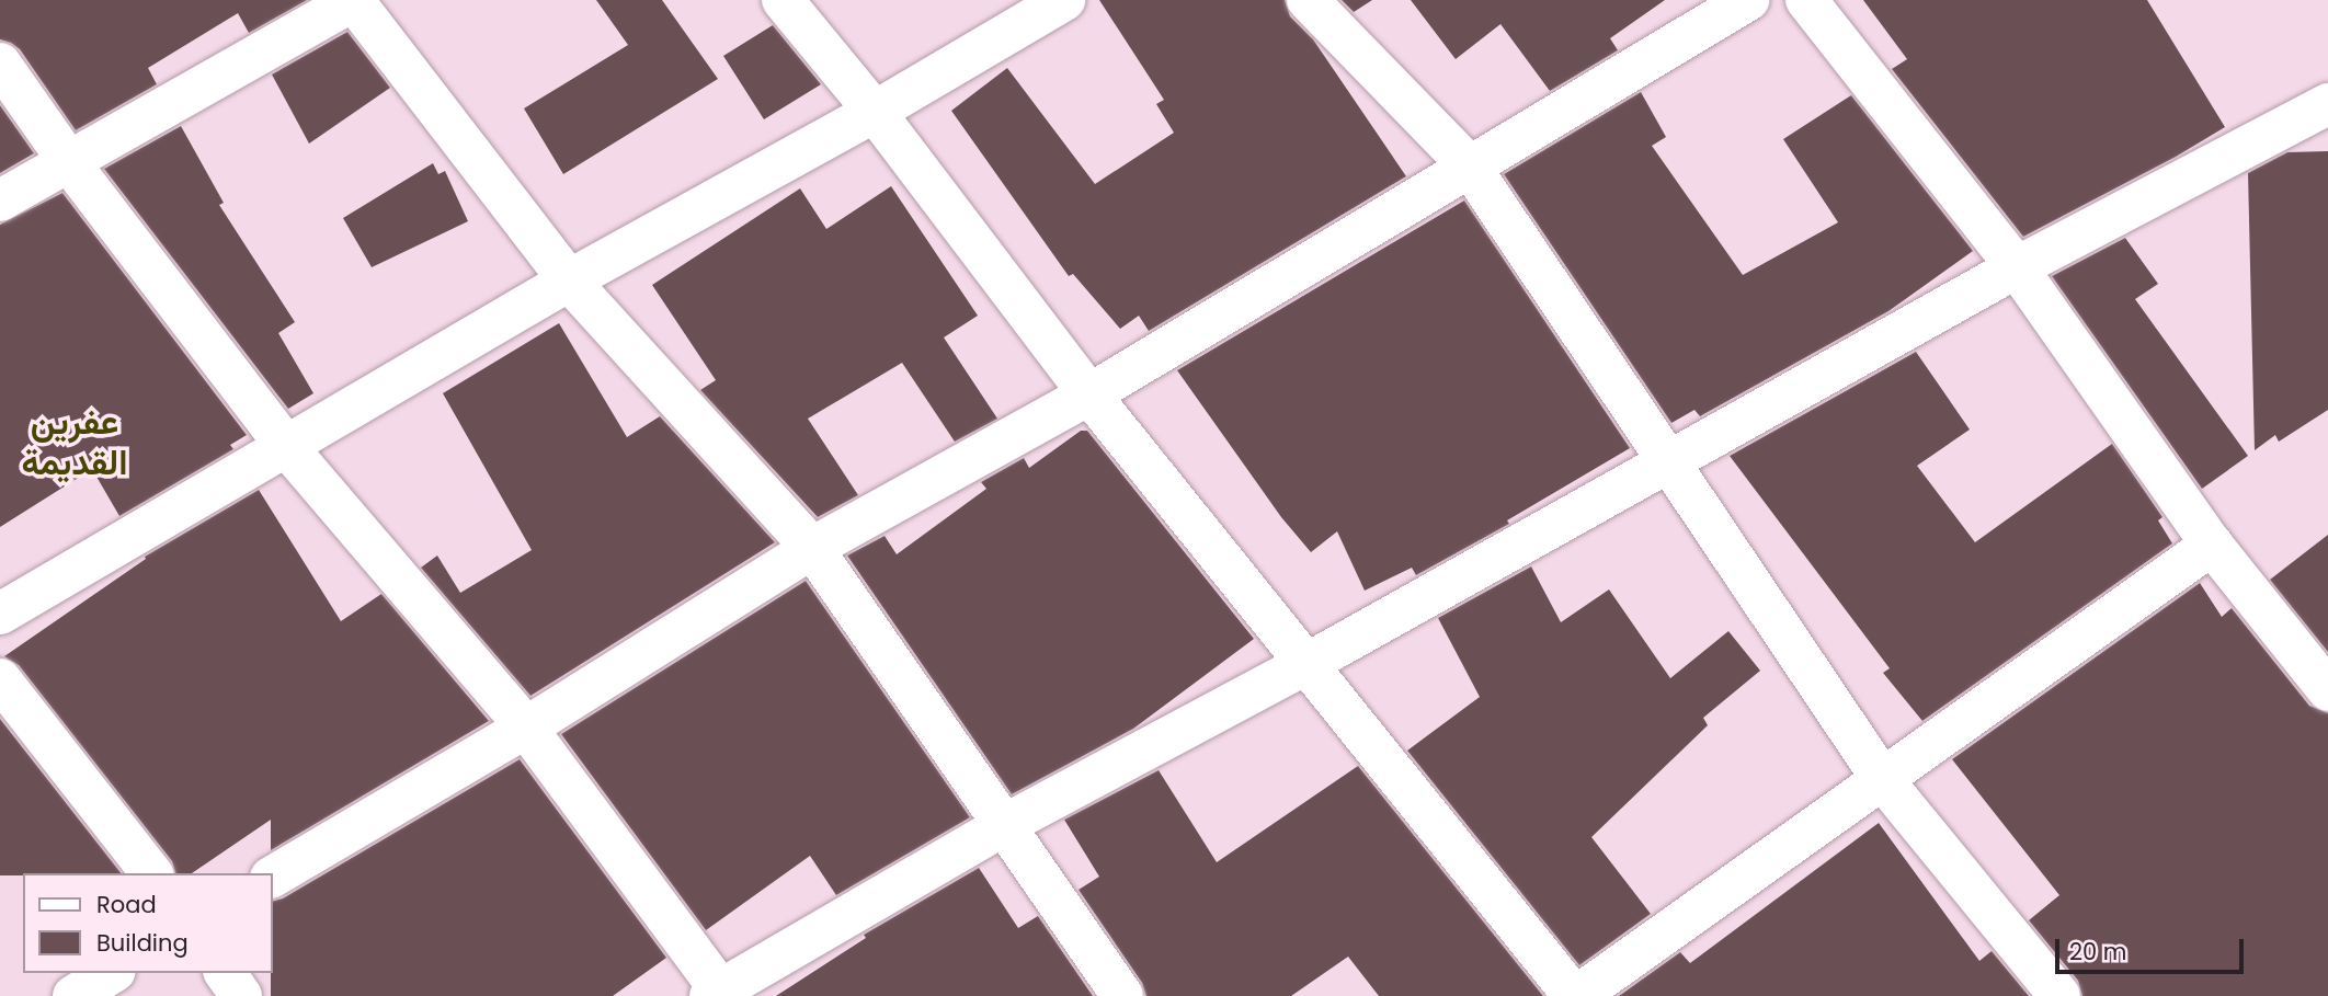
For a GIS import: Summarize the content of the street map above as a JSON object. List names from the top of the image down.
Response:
{
  "districts": ["عفرين القديمة"],
  "legend": ["Road", "Building"],
  "scale_bar": "20 m"
}
